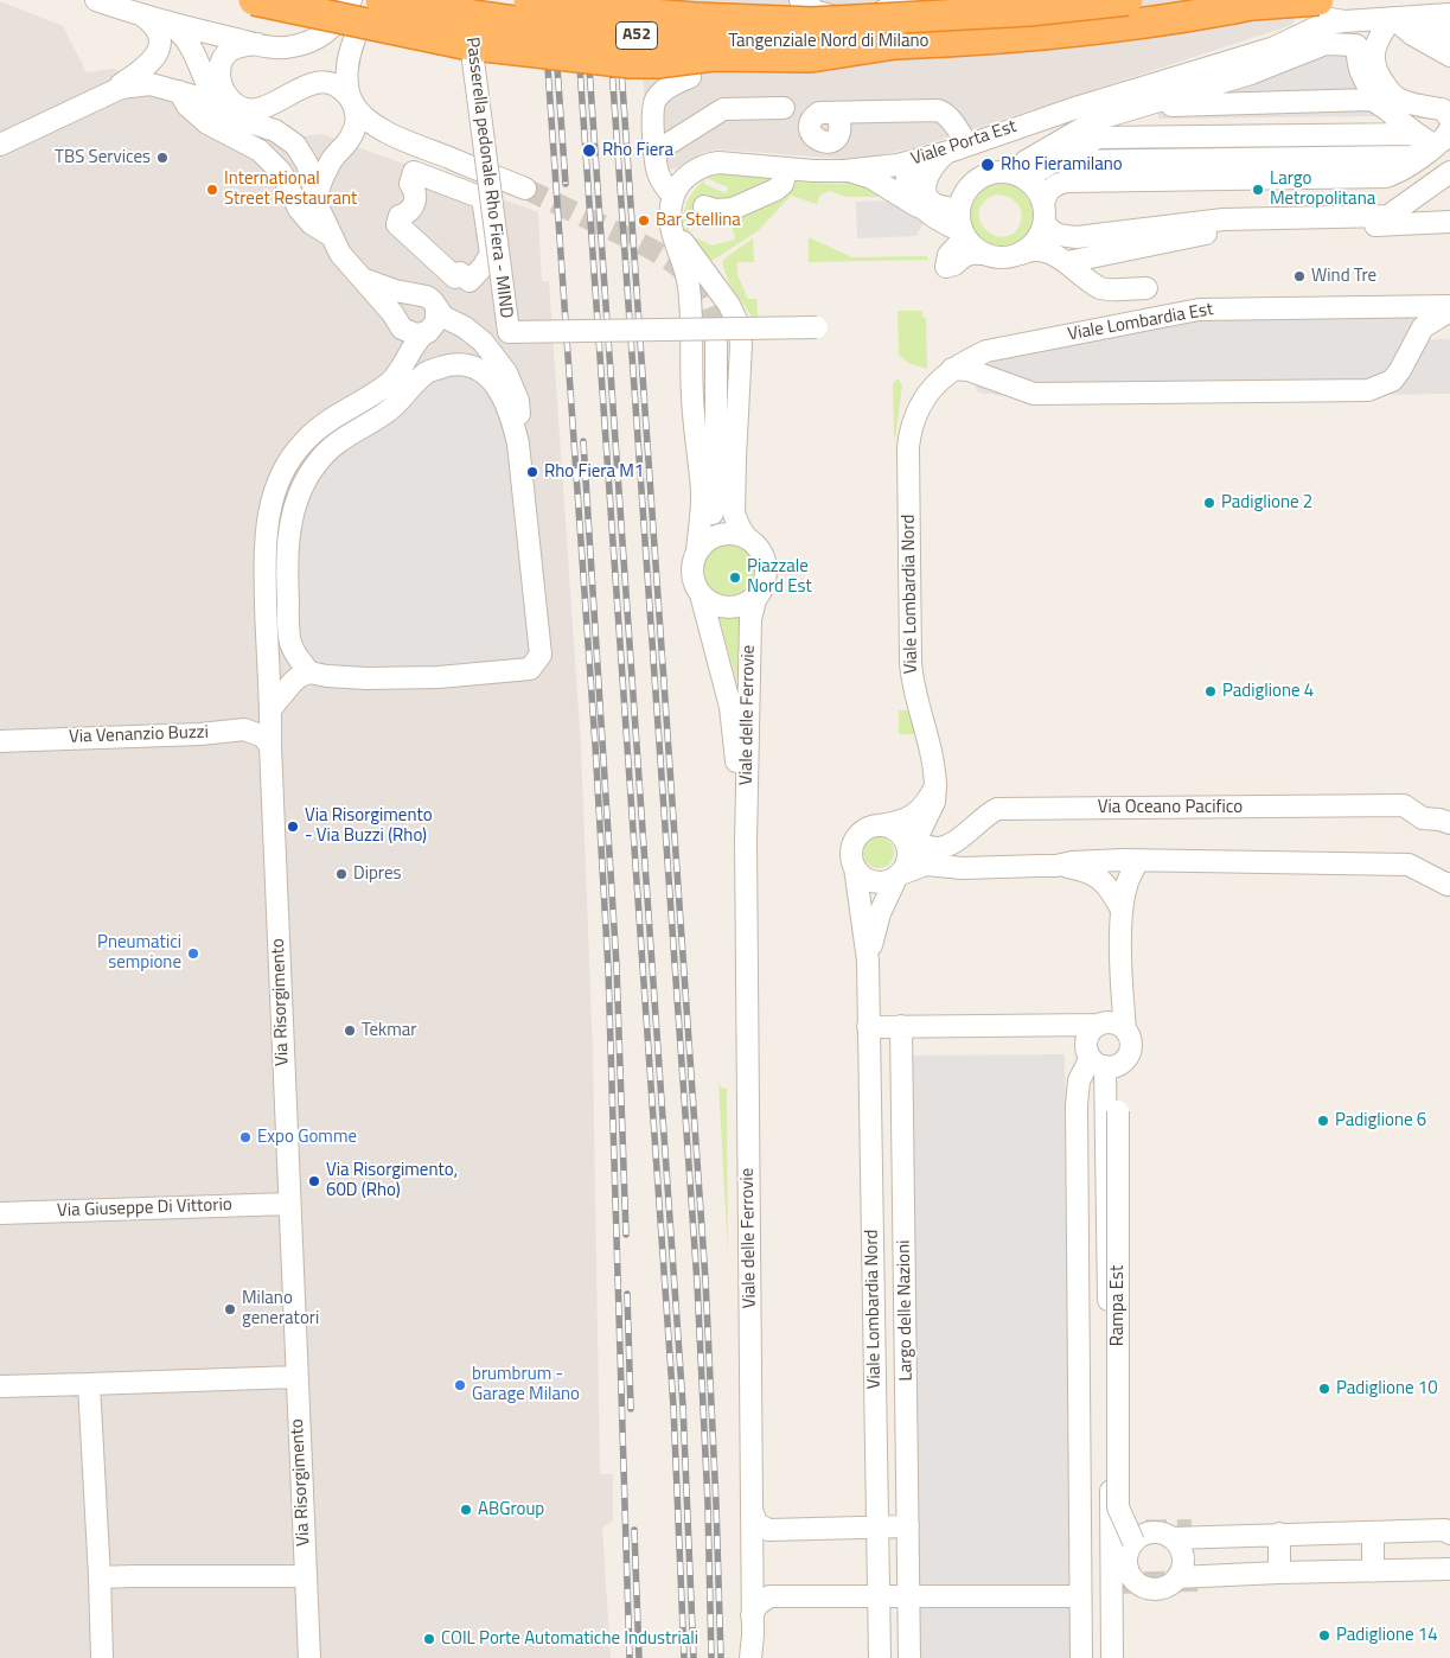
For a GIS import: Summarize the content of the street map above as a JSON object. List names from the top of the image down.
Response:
{
  "streets": {
    "highway": ["A52", "Tangenziale Nord di Milano"],
    "street": [
      "Viale Porta Est",
      "Passerella pedonale Rho Fiera - MIND",
      "Viale Lombardia Est",
      "Viale Lombardia Nord",
      "Viale delle Ferrovie",
      "Via Venanzio Buzzi",
      "Via Oceano Pacifico",
      "Via Risorgimento",
      "Via Giuseppe Di Vittorio",
      "Rampa Est",
      "Largo delle Nazioni"
    ]
  },
  "crossings": [
    ["Tangenziale Nord di Milano", "Viale Porta Est"],
    ["Viale Lombardia Est", "Viale Lombardia Nord"],
    ["Viale Lombardia Nord", "Via Oceano Pacifico"],
    ["Via Venanzio Buzzi", "Via Risorgimento"],
    ["Via Risorgimento", "Via Giuseppe Di Vittorio"]
  ],
  "places": [
    "Rho Fiera",
    "TBS Services",
    "Rho Fieramilano",
    "International Street Restaurant",
    "Largo Metropolitana",
    "Bar Stellina",
    "Wind Tre",
    "Rho Fiera M1",
    "Padiglione 2",
    "Piazzale Nord Est",
    "Padiglione 4",
    "Via Risorgimento - Via Buzzi (Rho)",
    "Dipres",
    "Pneumatici sempione",
    "Tekmar",
    "Padiglione 6",
    "Expo Gomme",
    "Via Risorgimento, 60D (Rho)",
    "Milano generatori",
    "brumbrum - Garage Milano",
    "Padiglione 10",
    "ABGroup",
    "Padiglione 14",
    "COIL Porte Automatiche Industriali"
  ]
}
